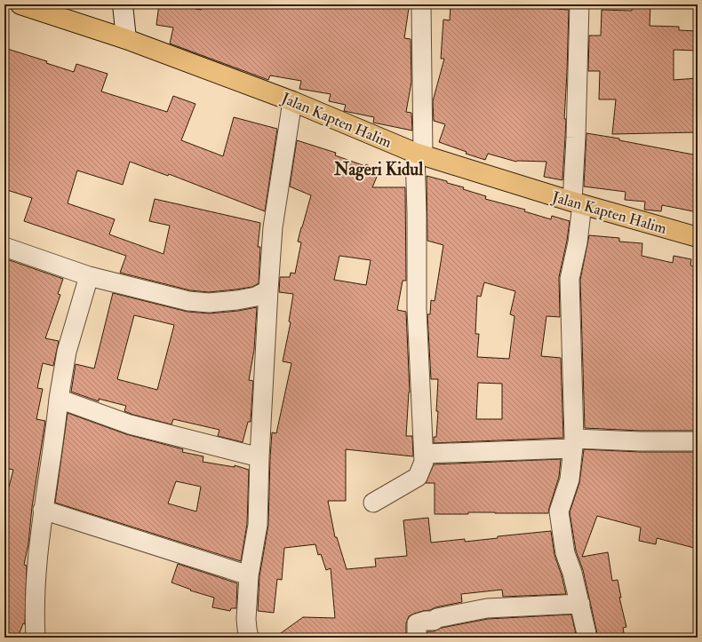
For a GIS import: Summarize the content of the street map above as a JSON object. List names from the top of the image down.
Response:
{
  "streets": {
    "main road": ["Jalan Kapten Halim"]
  },
  "districts": ["Nageri Kidul"]
}
